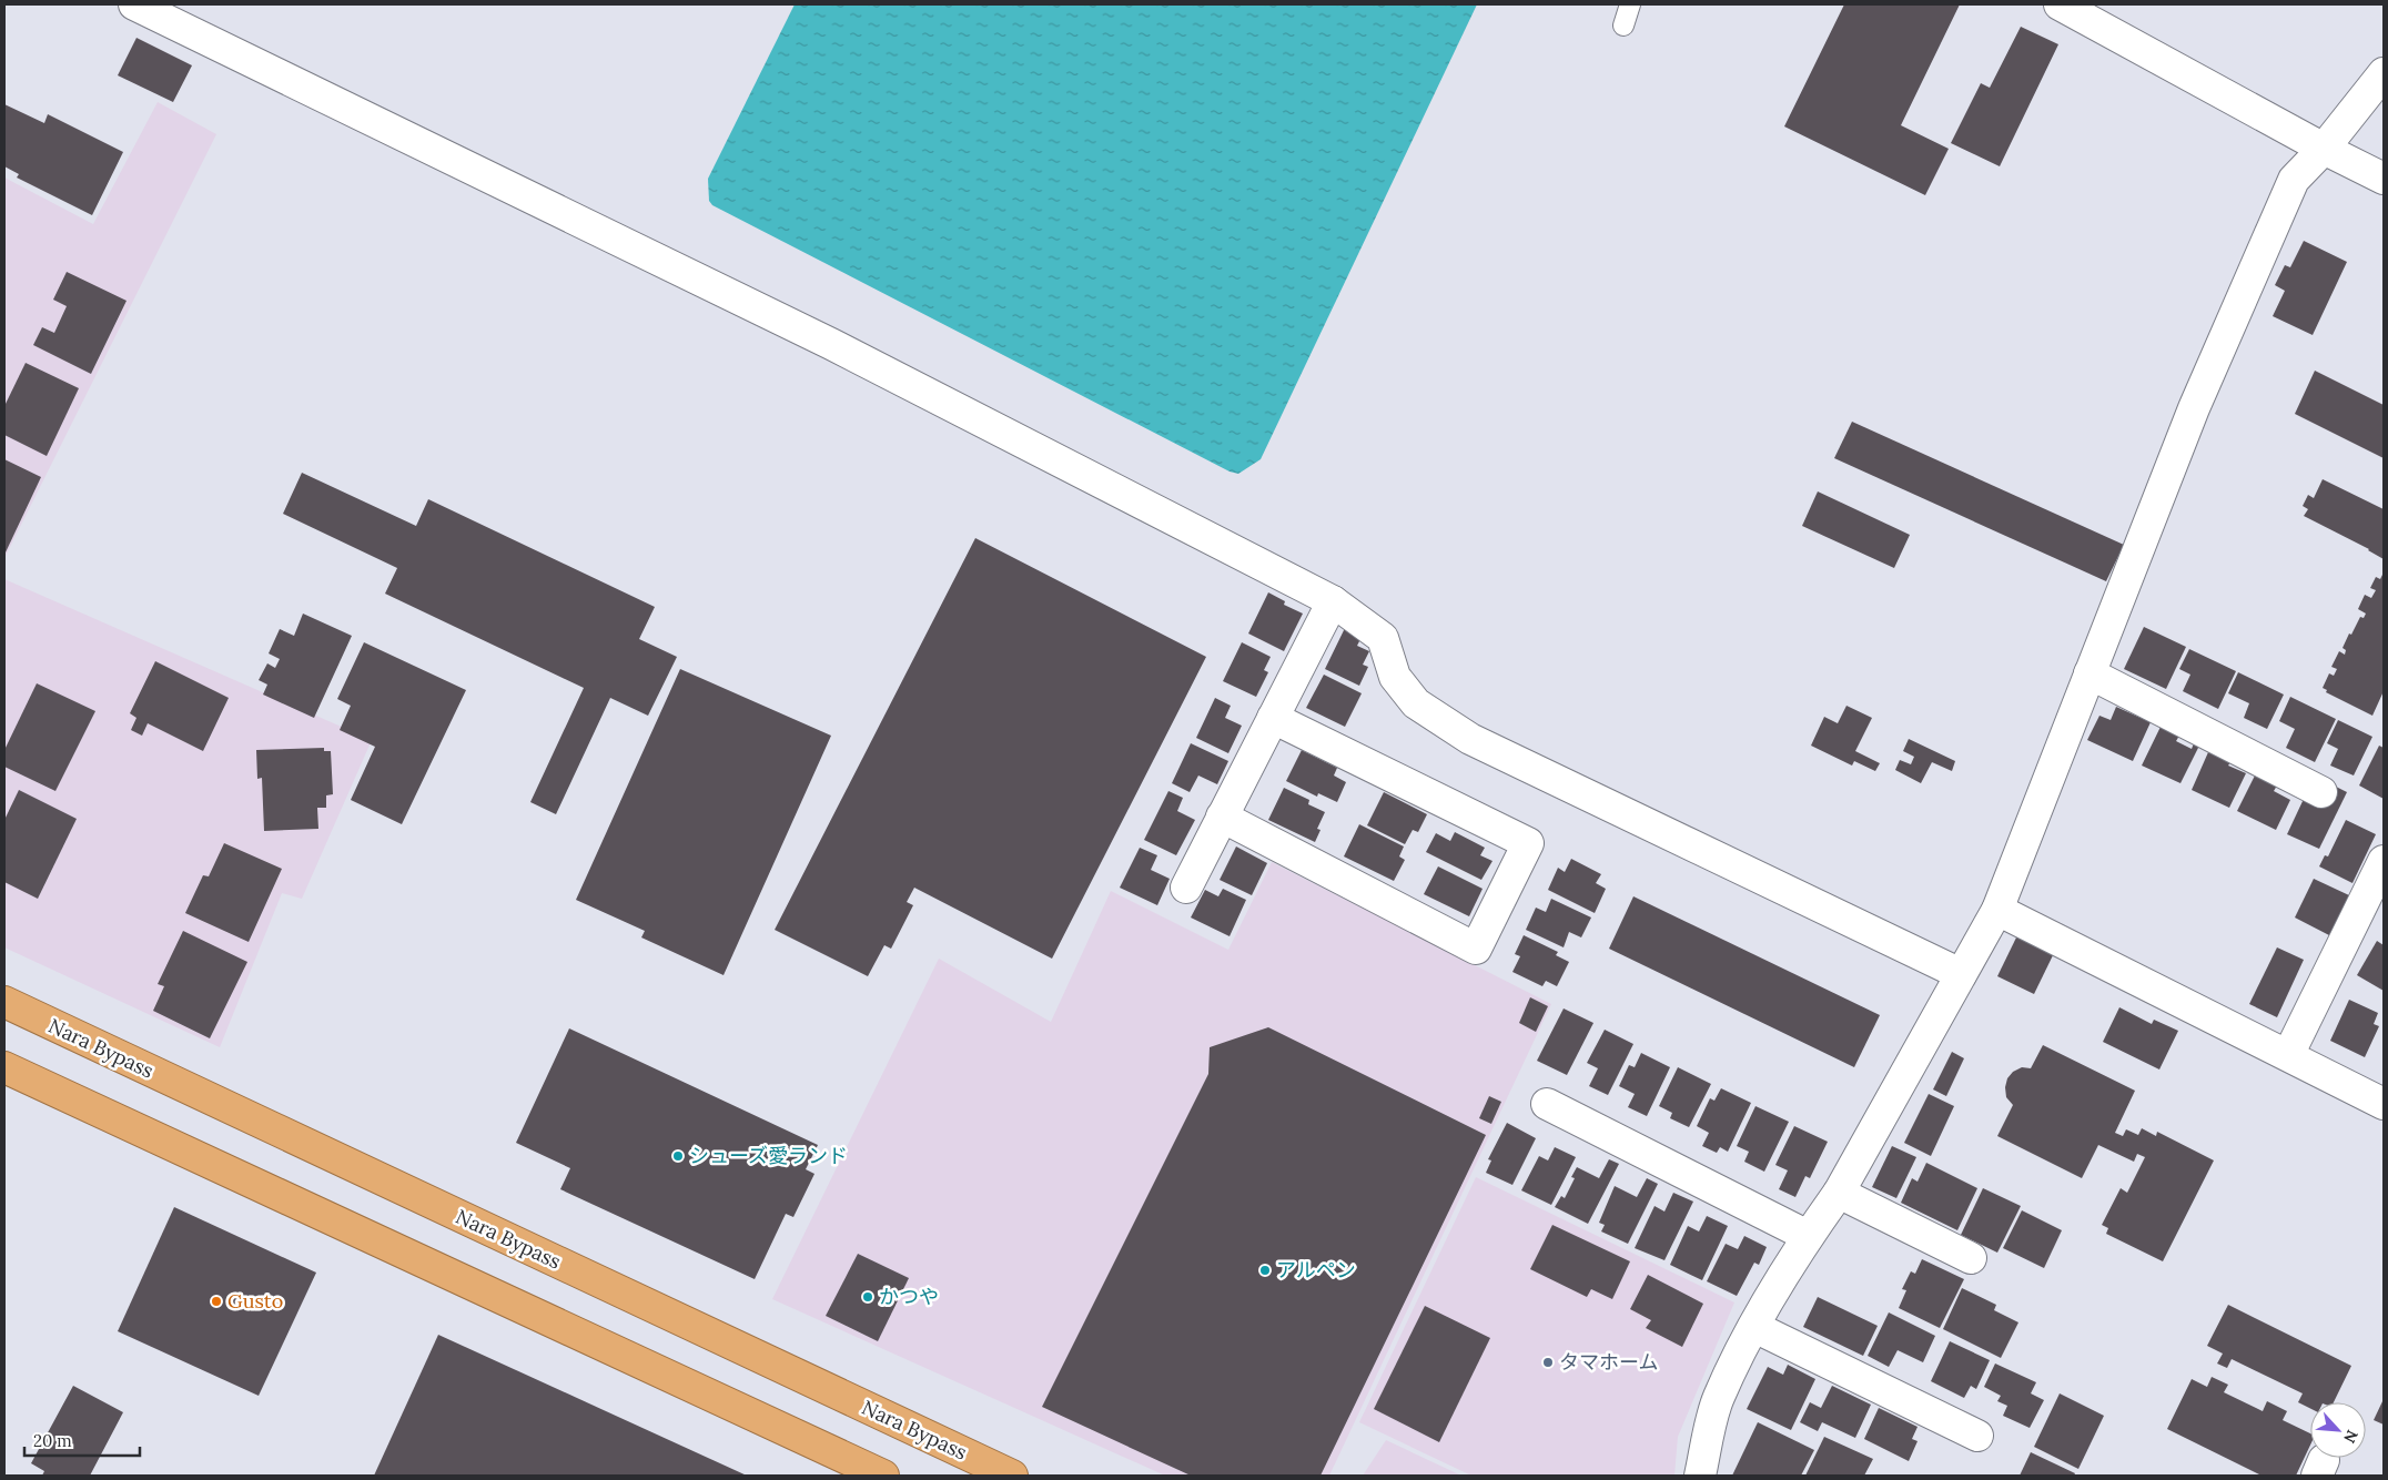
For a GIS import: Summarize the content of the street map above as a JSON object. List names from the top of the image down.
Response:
{
  "streets": {
    "highway": ["Nara Bypass"]
  },
  "places": [
    "シューズ愛ランド",
    "アルペン",
    "かつや",
    "Gusto",
    "タマホーム"
  ],
  "scale_bar": "20 m",
  "north": "bottom right"
}
